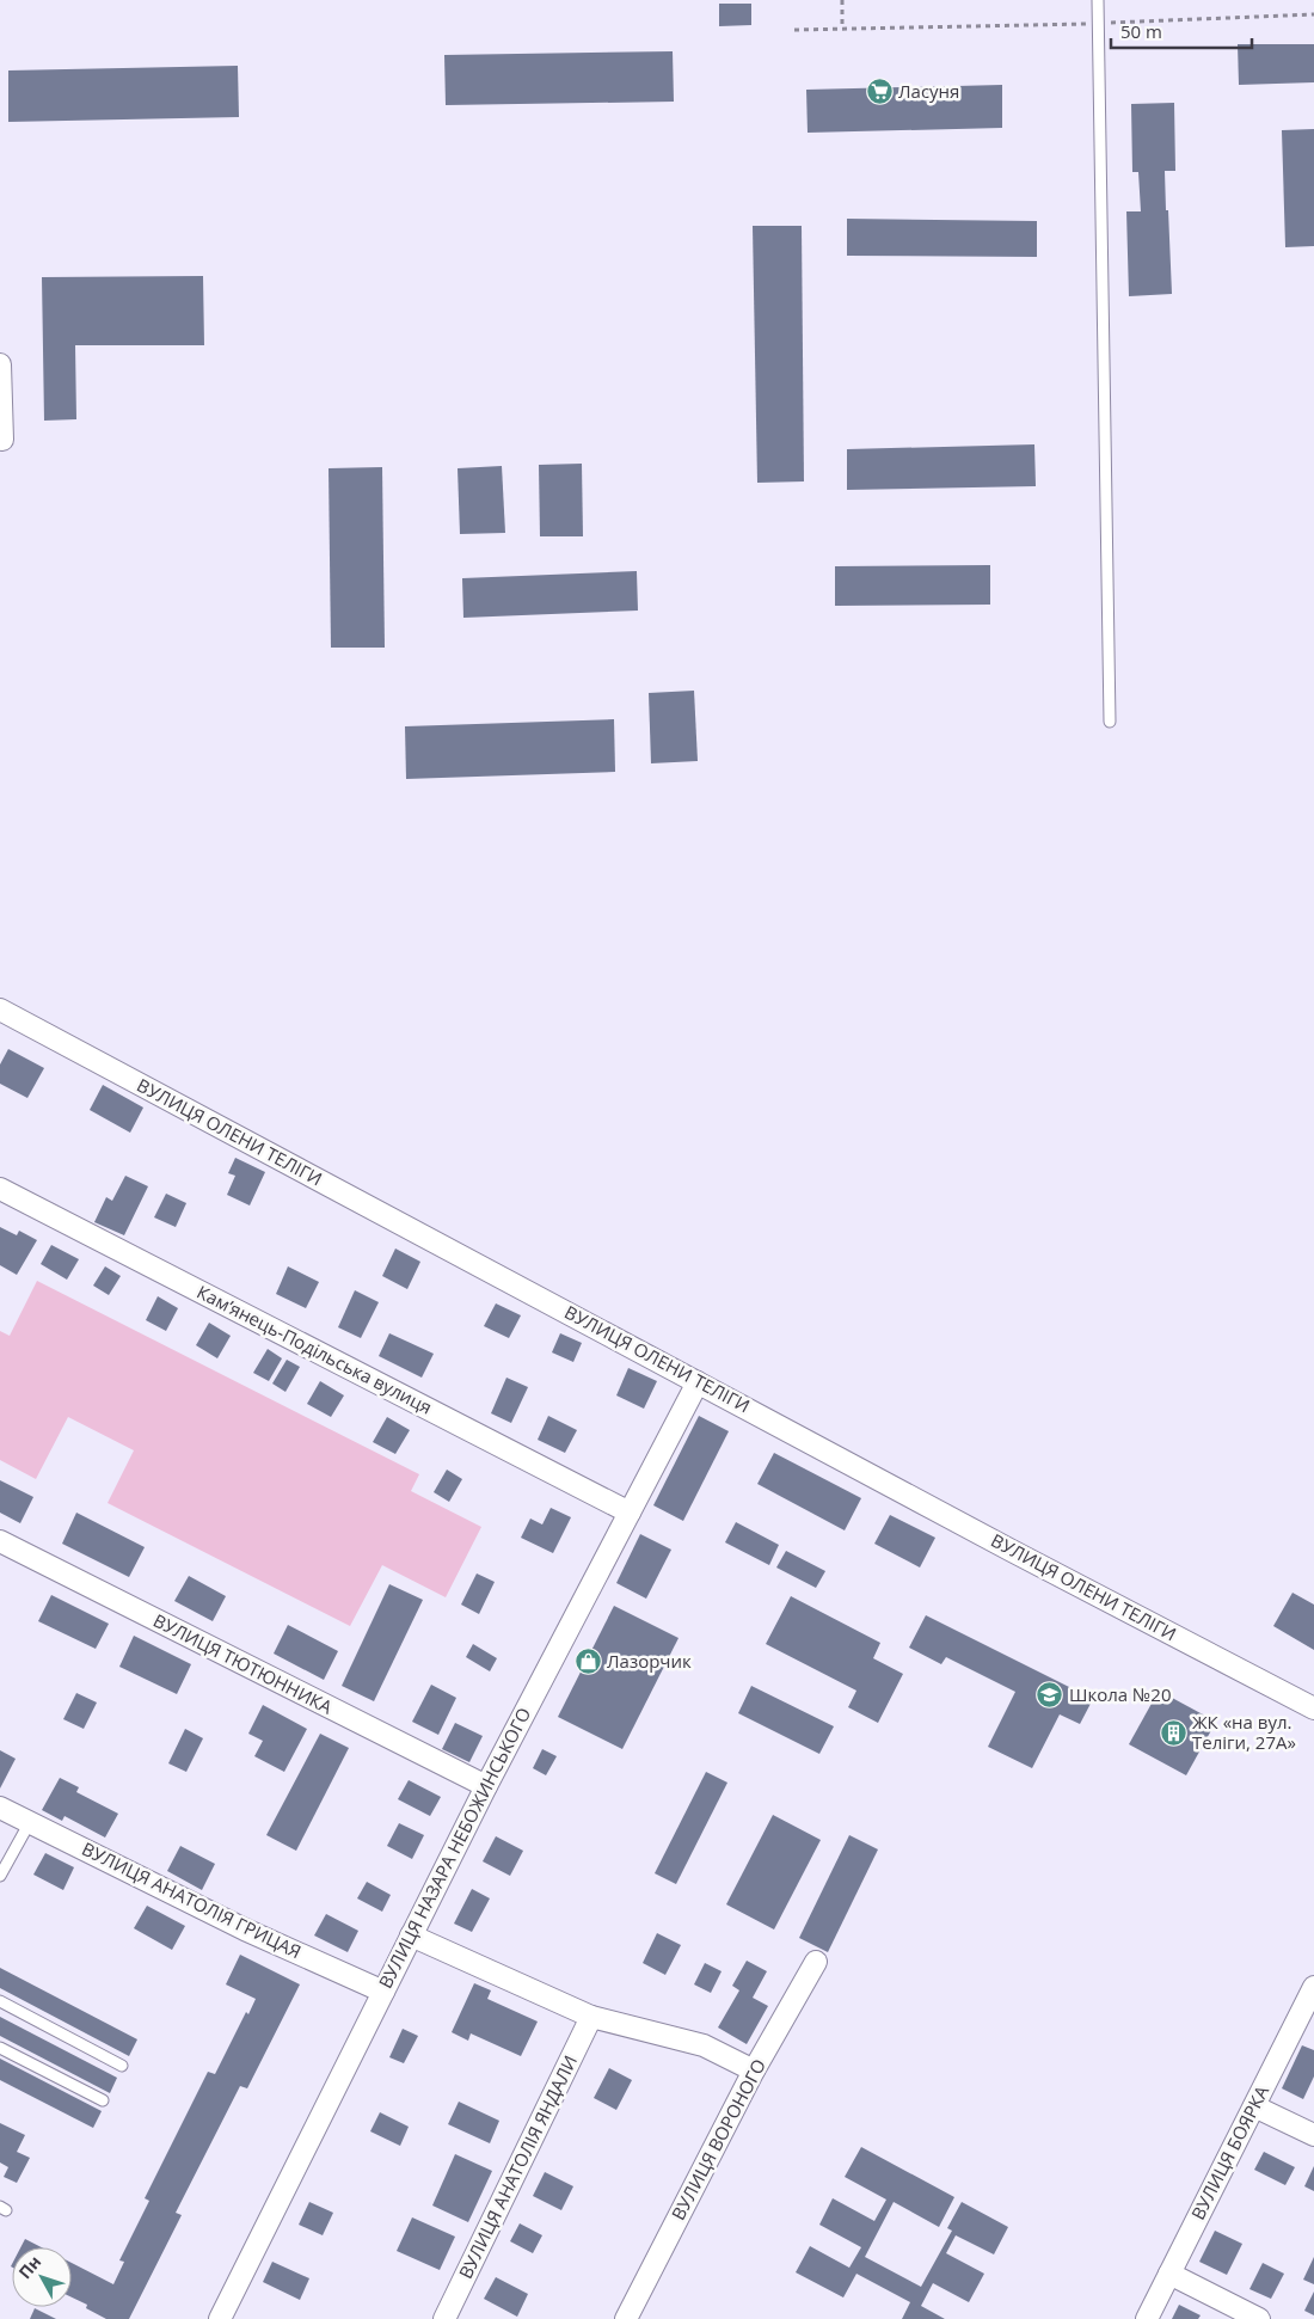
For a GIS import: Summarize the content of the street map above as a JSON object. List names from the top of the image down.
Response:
{
  "streets": {
    "street": [
      "ВУЛИЦЯ ОЛЕНИ ТЕЛІГИ",
      "Камʼянець-Подільська вулиця",
      "ВУЛИЦЯ ТЮТЮННИКА",
      "ВУЛИЦЯ НАЗАРА НЕБОЖИНСЬКОГО",
      "ВУЛИЦЯ АНАТОЛІЯ ГРИЦАЯ",
      "ВУЛИЦЯ ВОРОНОГО",
      "ВУЛИЦЯ БОЯРКА",
      "ВУЛИЦЯ АНАТОЛІЯ ЯНДАЛИ"
    ]
  },
  "crossings": [
    ["ВУЛИЦЯ ОЛЕНИ ТЕЛІГИ", "ВУЛИЦЯ НАЗАРА НЕБОЖИНСЬКОГО"],
    ["Камʼянець-Подільська вулиця", "ВУЛИЦЯ НАЗАРА НЕБОЖИНСЬКОГО"],
    ["ВУЛИЦЯ ТЮТЮННИКА", "ВУЛИЦЯ НАЗАРА НЕБОЖИНСЬКОГО"],
    ["ВУЛИЦЯ НАЗАРА НЕБОЖИНСЬКОГО", "ВУЛИЦЯ АНАТОЛІЯ ГРИЦАЯ"]
  ],
  "places": {
    "supermarket": ["Ласуня"],
    "shop": ["Лазорчик"],
    "school or university": ["Школа №20"],
    "building": ["ЖК «на вул. Теліги, 27А»"]
  },
  "scale_bar": "50 m",
  "north": "top left"
}
